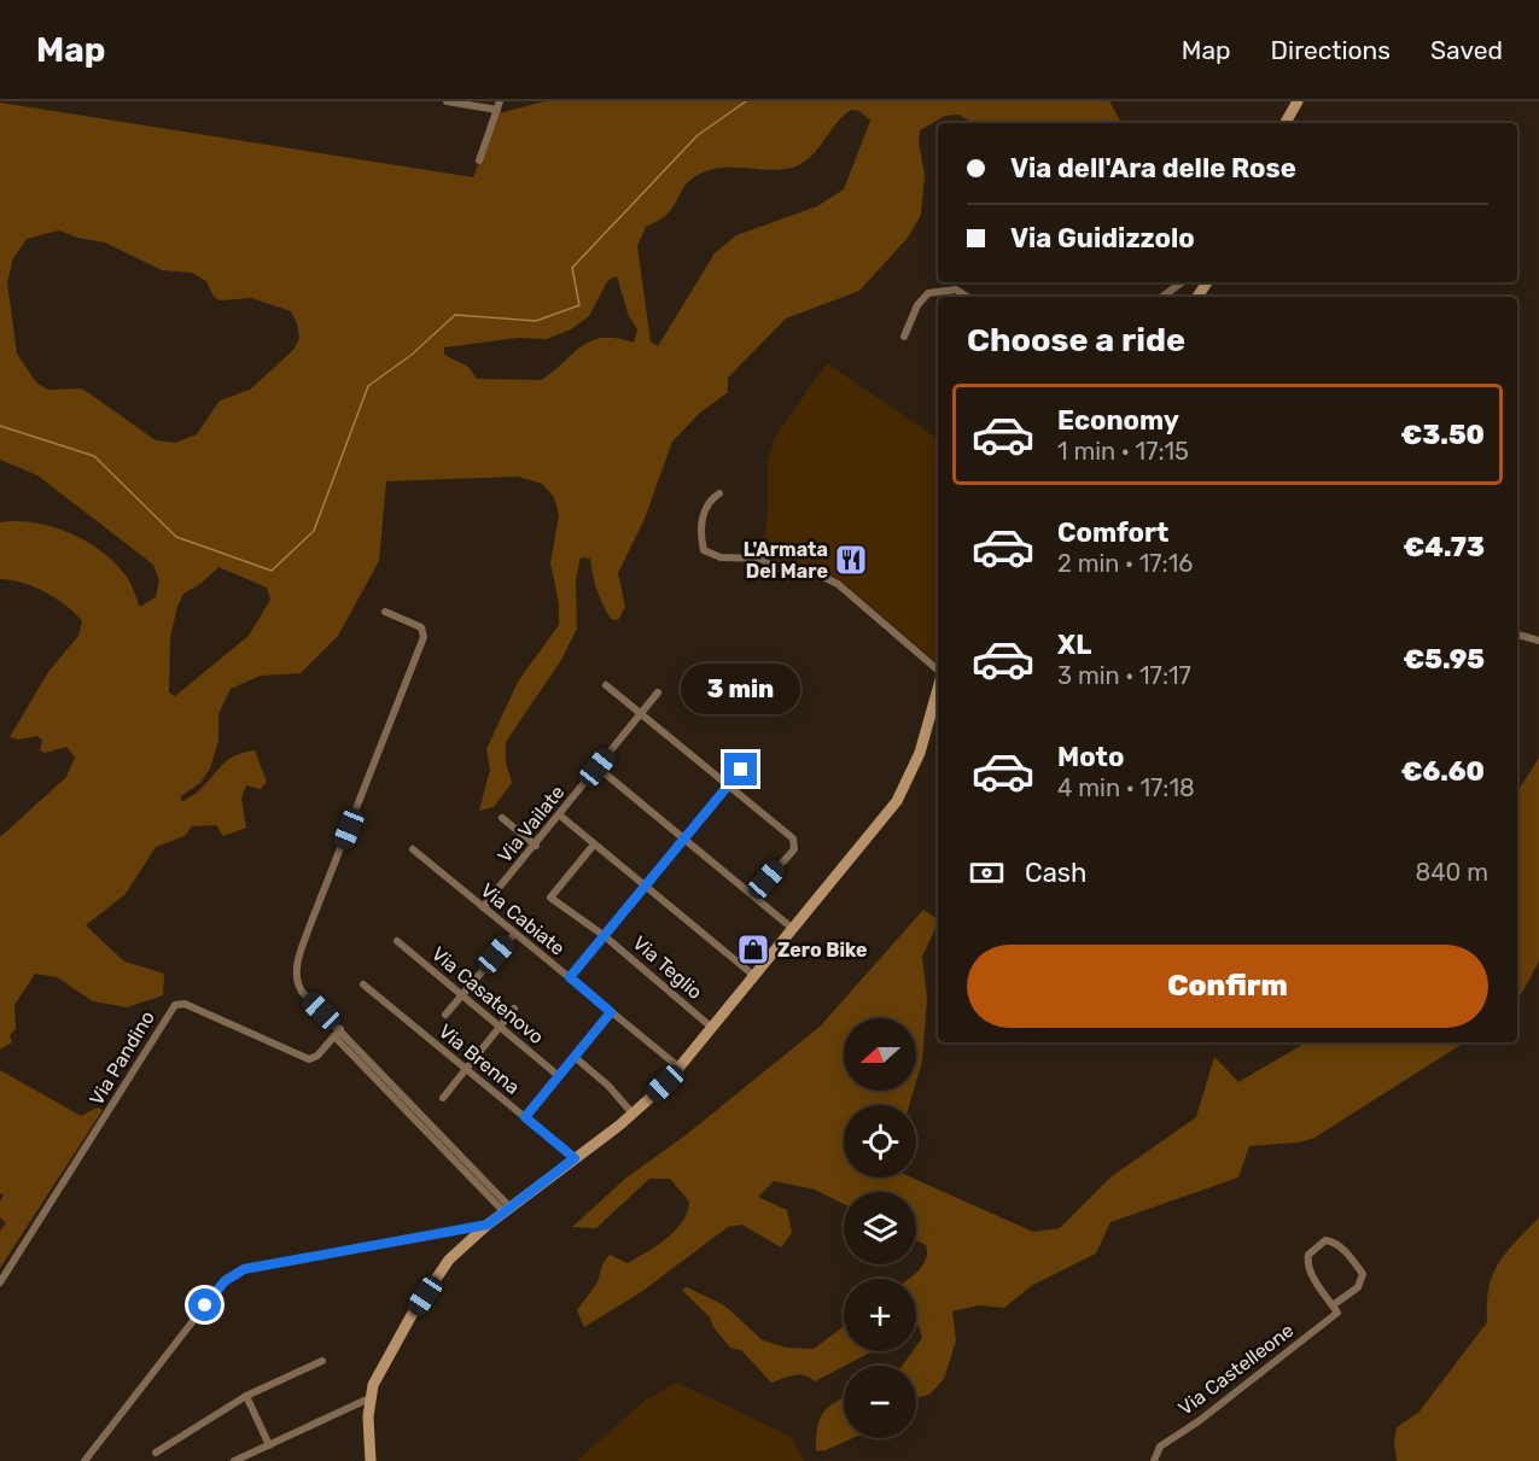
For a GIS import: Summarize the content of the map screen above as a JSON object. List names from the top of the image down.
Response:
{
  "streets": {
    "street": [
      "Via Vailate",
      "Via Cabiate",
      "Via Teglio",
      "Via Casatenovo",
      "Via Pandino",
      "Via Brenna",
      "Via Castelleone"
    ]
  },
  "crossings": [
    ["Via Vailate", "Via Cabiate"]
  ],
  "places": {
    "restaurant": ["L'Armata Del Mare"],
    "shop": ["Zero Bike"]
  },
  "north": "left",
  "page": {
    "header": "Map",
    "nav": ["Map", "Directions", "Saved"],
    "banner": ["Via dell'Ara delle Rose", "Via Guidizzolo"],
    "heading": "Choose a ride",
    "list": [
      {
        "name": "Economy",
        "note": "1 min · 17:15",
        "value": "€3.50"
      },
      {
        "name": "Comfort",
        "note": "2 min · 17:16",
        "value": "€4.73"
      },
      {
        "name": "XL",
        "note": "3 min · 17:17",
        "value": "€5.95"
      },
      {
        "name": "Moto",
        "note": "4 min · 17:18",
        "value": "€6.60"
      }
    ],
    "bubble": "3 min",
    "pay": ["Cash", "840 m"],
    "buttons": "Confirm",
    "map_buttons": ["+", "−"]
  }
}
